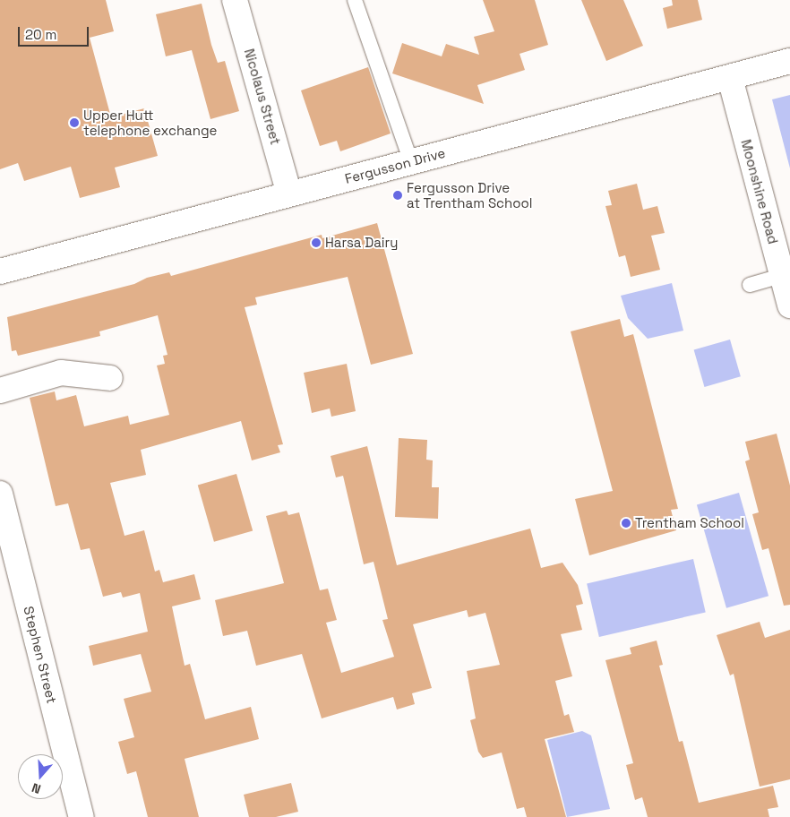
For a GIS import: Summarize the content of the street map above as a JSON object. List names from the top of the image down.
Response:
{
  "streets": {
    "street": [
      "Nicolaus Street",
      "Fergusson Drive",
      "Moonshine Road",
      "Stephen Street"
    ]
  },
  "crossings": [
    ["Nicolaus Street", "Fergusson Drive"],
    ["Fergusson Drive", "Moonshine Road"]
  ],
  "places": [
    "Upper Hutt telephone exchange",
    "Fergusson Drive at Trentham School",
    "Harsa Dairy",
    "Trentham School"
  ],
  "scale_bar": "20 m",
  "north": "bottom"
}
